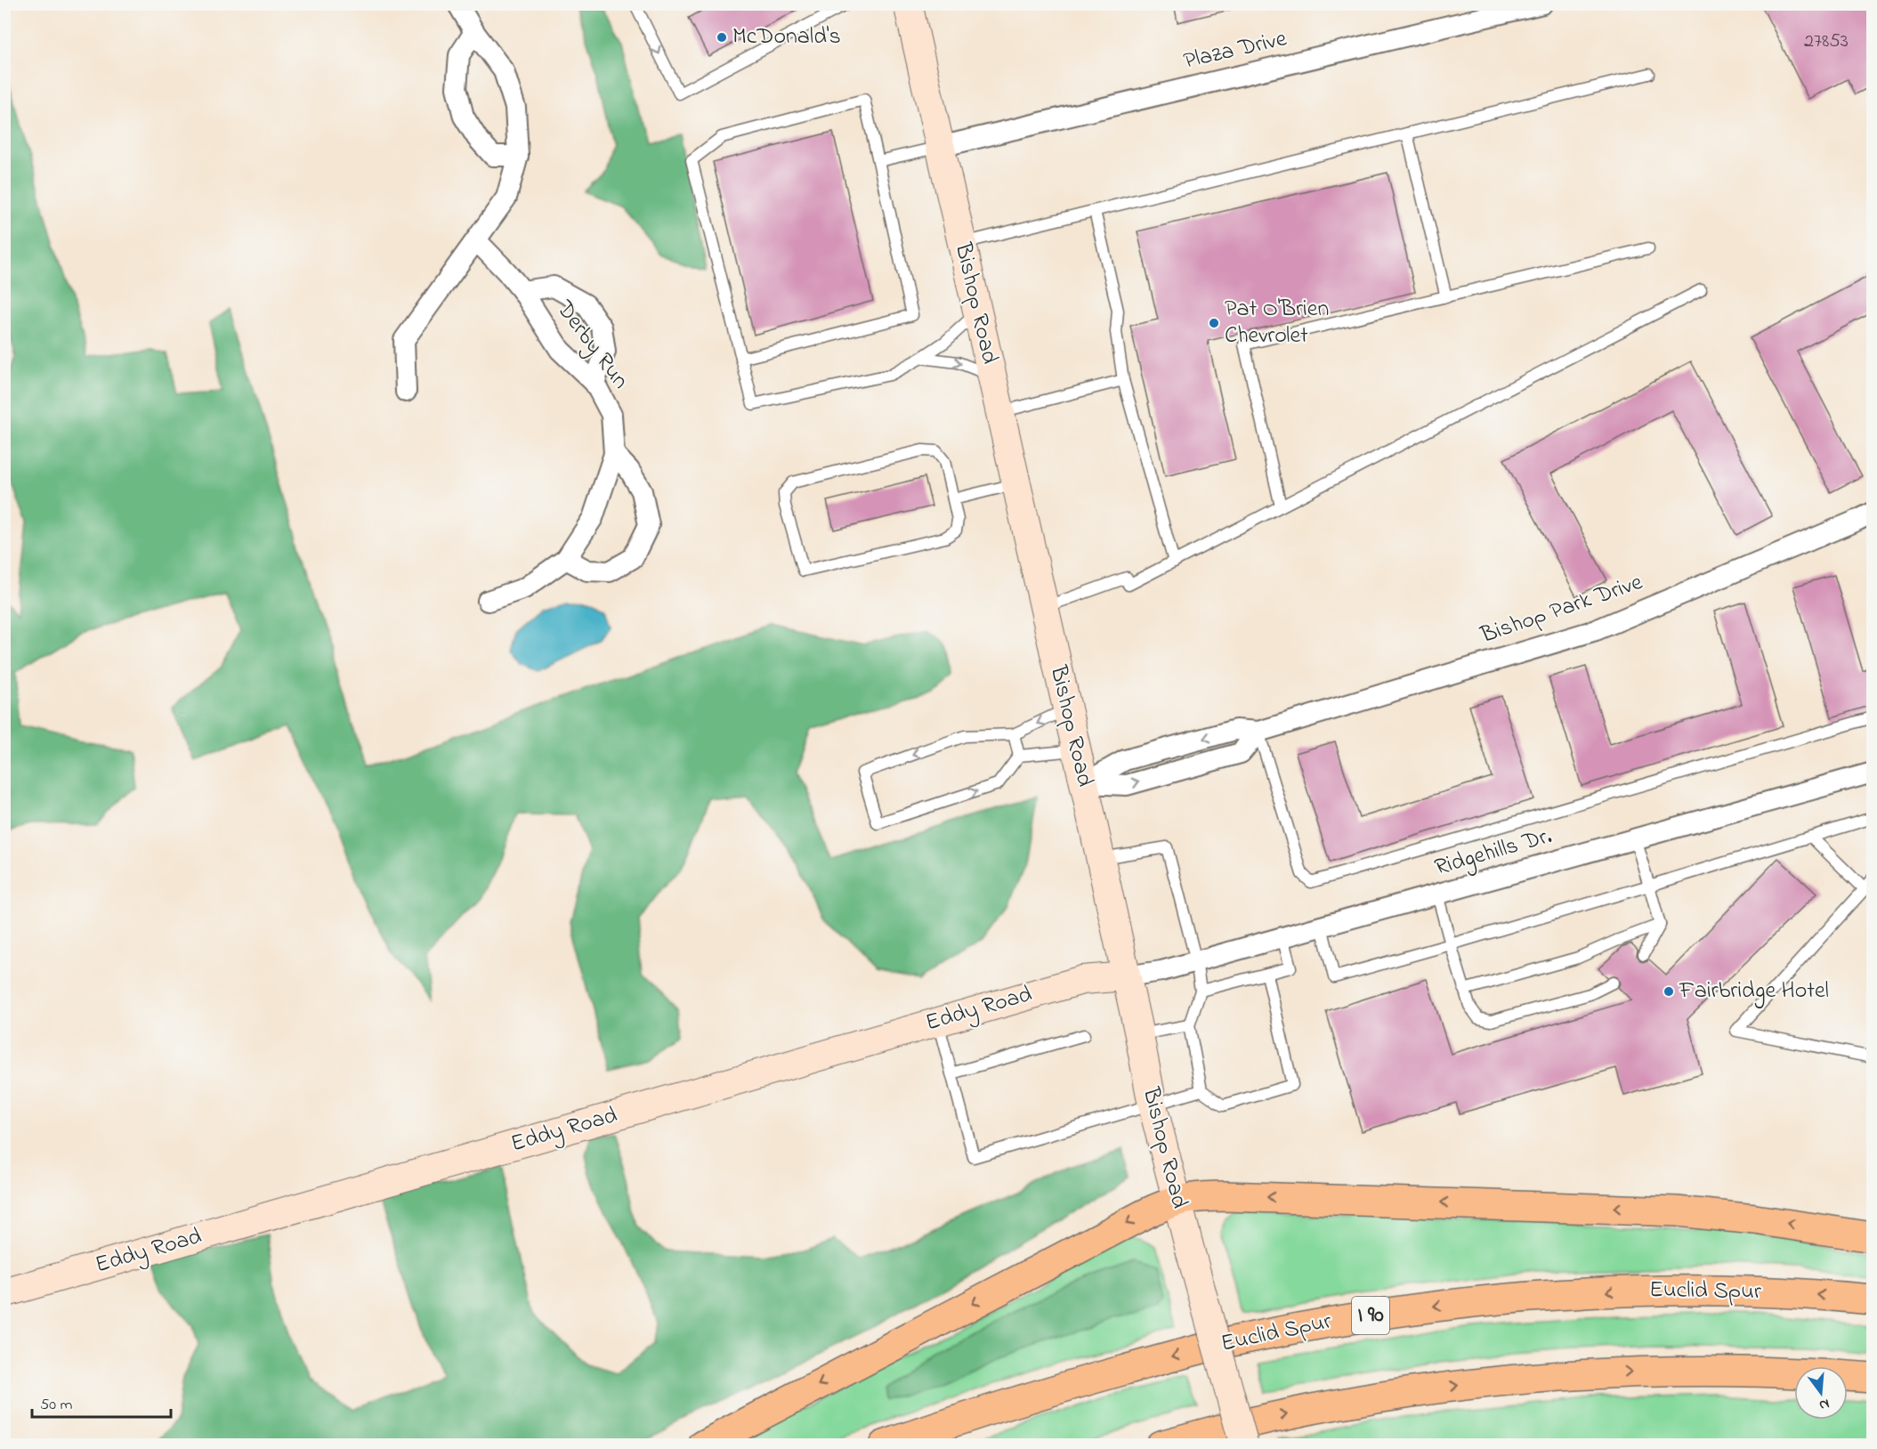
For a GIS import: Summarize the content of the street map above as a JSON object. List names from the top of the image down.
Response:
{
  "streets": {
    "highway": ["Euclid Spur", "I 90"],
    "main road": ["Bishop Road", "Eddy Road"],
    "street": [
      "Plaza Drive",
      "Derby Run",
      "Bishop Park Drive",
      "Ridgehills Dr."
    ]
  },
  "crossings": [
    ["Plaza Drive", "Bishop Road"],
    ["Bishop Road", "Ridgehills Dr."],
    ["Bishop Road", "Eddy Road"],
    ["Ridgehills Dr.", "Eddy Road"]
  ],
  "places": ["McDonald's", "Pat O'Brien Chevrolet", "Fairbridge Hotel"],
  "house_numbers": ["27853"],
  "scale_bar": "50 m",
  "north": "bottom"
}
